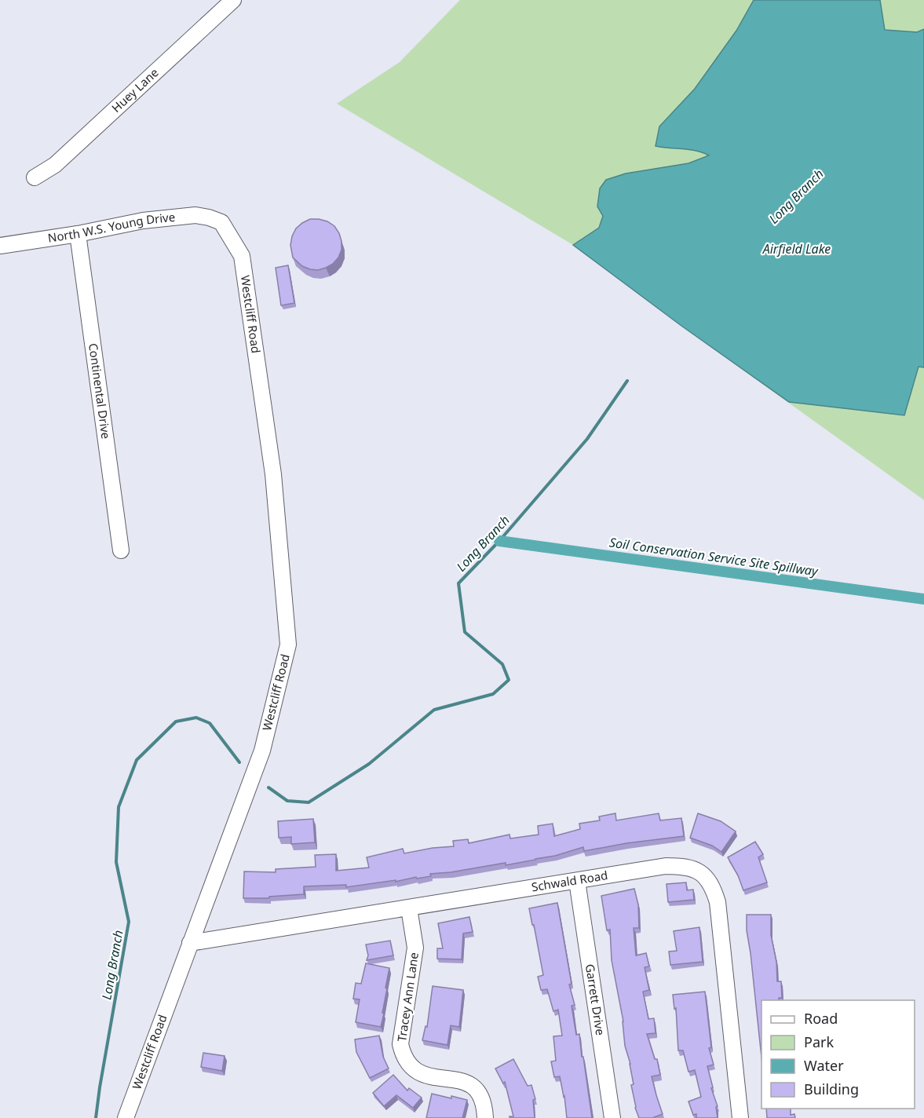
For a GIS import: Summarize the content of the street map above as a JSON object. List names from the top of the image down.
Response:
{
  "streets": {
    "street": [
      "Huey Lane",
      "North W.S. Young Drive",
      "Westcliff Road",
      "Continental Drive",
      "Schwald Road",
      "Tracey Ann Lane",
      "Garrett Drive"
    ]
  },
  "crossings": [
    ["North W.S. Young Drive", "Westcliff Road"],
    ["North W.S. Young Drive", "Continental Drive"],
    ["Westcliff Road", "Schwald Road"],
    ["Schwald Road", "Tracey Ann Lane"],
    ["Schwald Road", "Garrett Drive"]
  ],
  "water": ["Long Branch", "Airfield Lake", "Soil Conservation Service Site Spillway"],
  "legend": [
    "Road",
    "Park",
    "Water",
    "Building"
  ]
}
